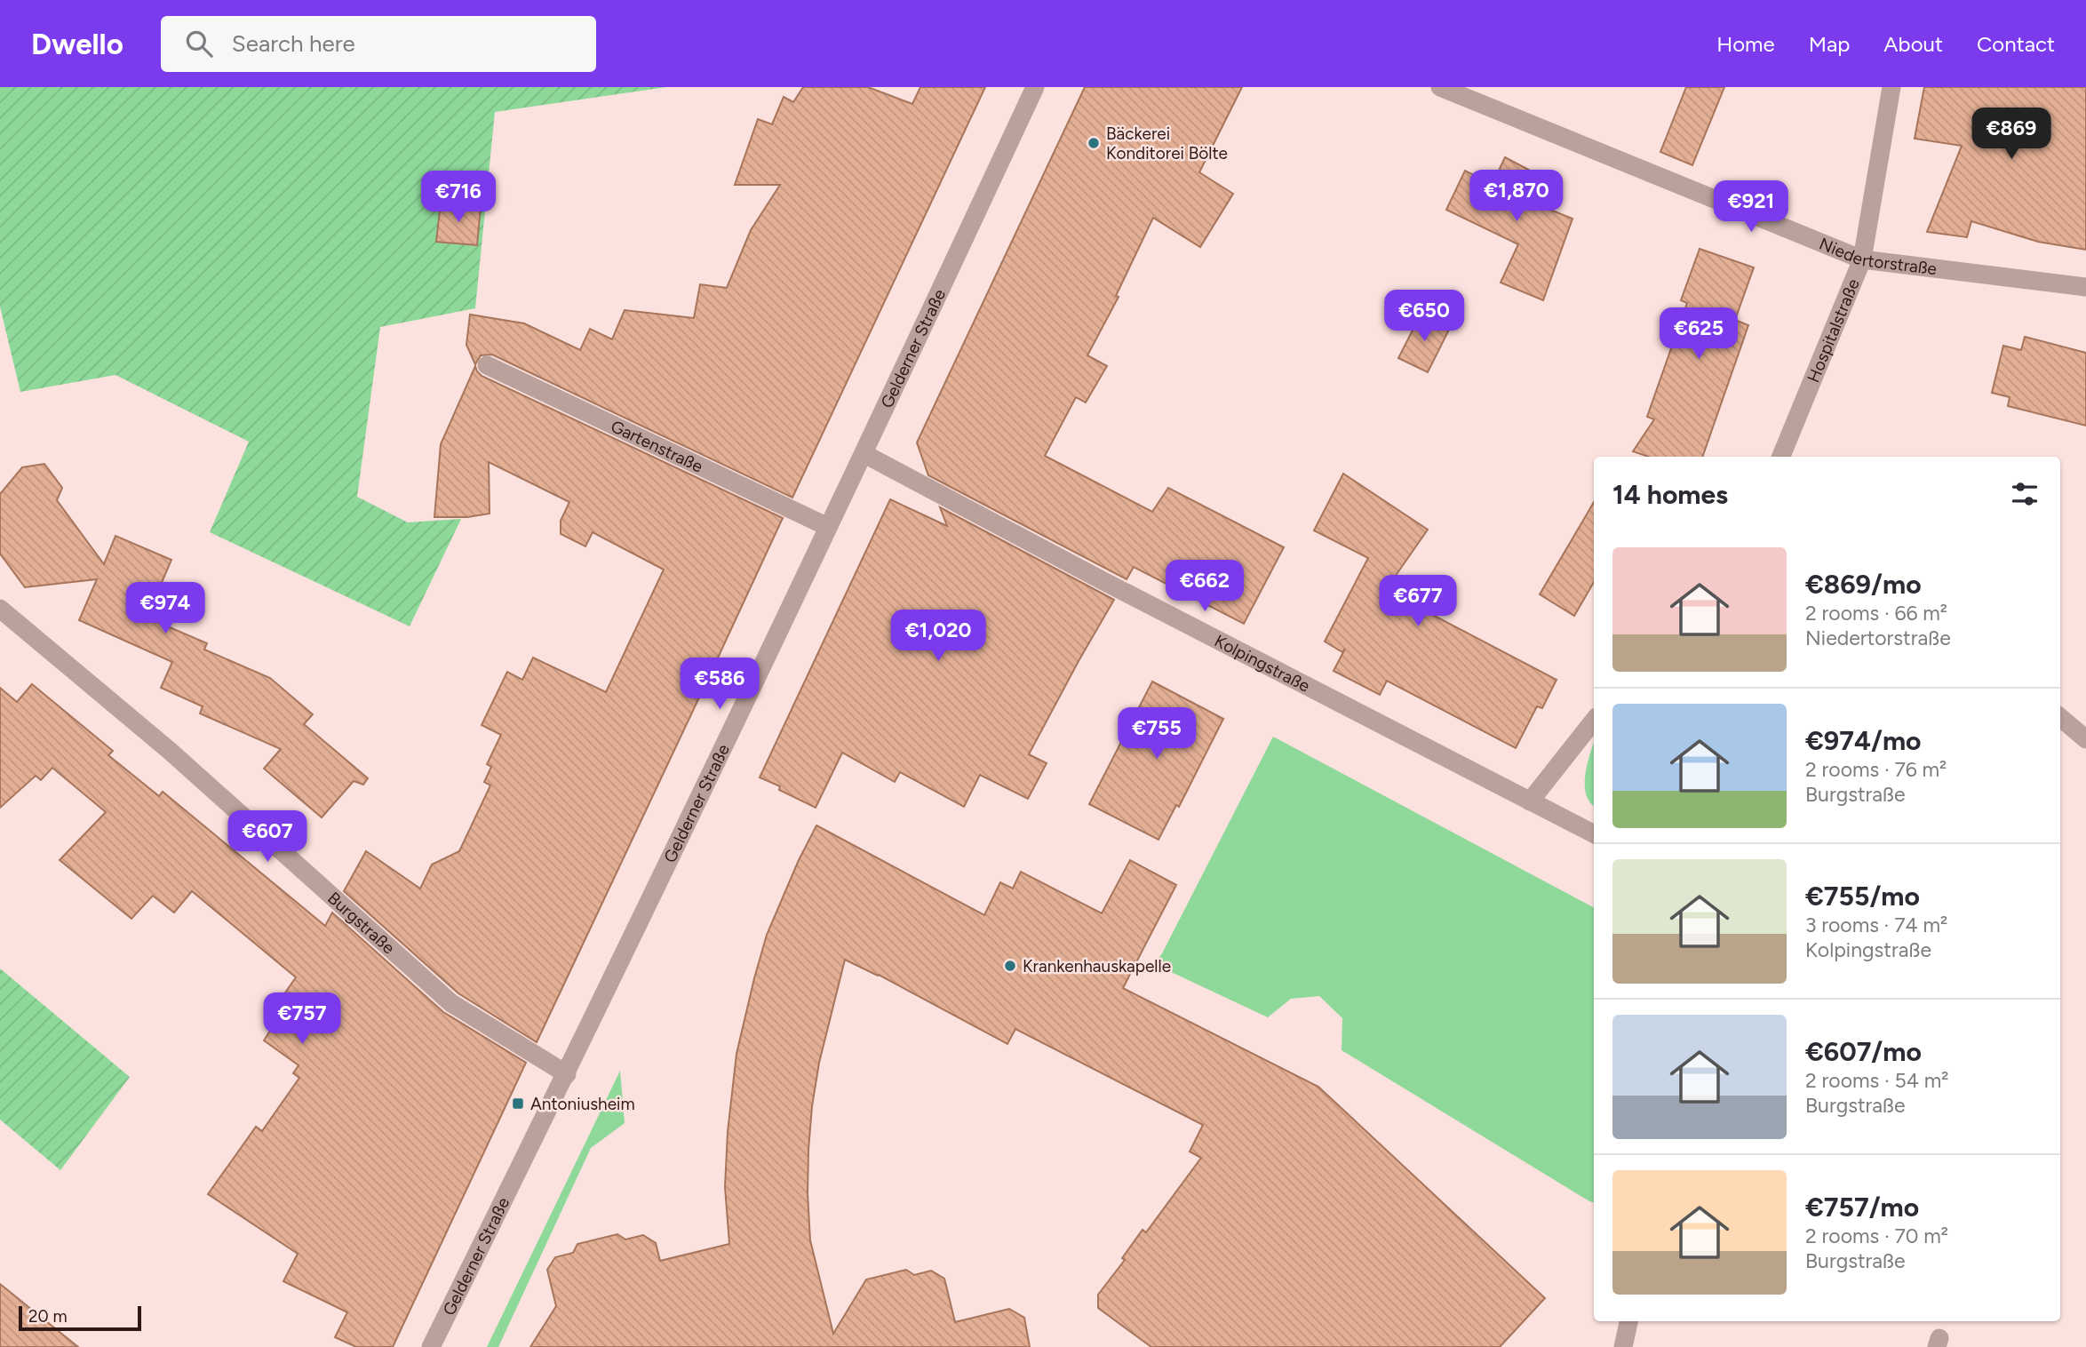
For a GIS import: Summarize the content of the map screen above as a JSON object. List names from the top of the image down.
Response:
{
  "streets": {
    "street": [
      "Niedertorstraße",
      "Hospitalstraße",
      "Gelderner Straße",
      "Gartenstraße",
      "Kolpingstraße",
      "Burgstraße"
    ]
  },
  "crossings": [
    ["Niedertorstraße", "Hospitalstraße"],
    ["Gelderner Straße", "Gartenstraße"],
    ["Gelderner Straße", "Kolpingstraße"],
    ["Gelderner Straße", "Burgstraße"]
  ],
  "places": {
    "other": ["Bäckerei Konditorei Bölte", "Krankenhauskapelle"],
    "transit": ["Antoniusheim"]
  },
  "scale_bar": "20 m",
  "page": {
    "header": "Dwello",
    "search": "Search here",
    "nav": [
      "Home",
      "Map",
      "About",
      "Contact"
    ],
    "price": [
      "€869",
      "€1,870",
      "€716",
      "€921",
      "€650",
      "€625",
      "€662",
      "€677",
      "€974",
      "€1,020",
      "€586",
      "€755",
      "€607",
      "€757"
    ],
    "heading": "14 homes",
    "list": [
      {
        "name": "€869/mo",
        "note": "2 rooms · 66 m² · Niedertorstraße"
      },
      {
        "name": "€974/mo",
        "note": "2 rooms · 76 m² · Burgstraße"
      },
      {
        "name": "€755/mo",
        "note": "3 rooms · 74 m² · Kolpingstraße"
      },
      {
        "name": "€607/mo",
        "note": "2 rooms · 54 m² · Burgstraße"
      },
      {
        "name": "€757/mo",
        "note": "2 rooms · 70 m² · Burgstraße"
      }
    ],
    "scale": "20 m"
  }
}
